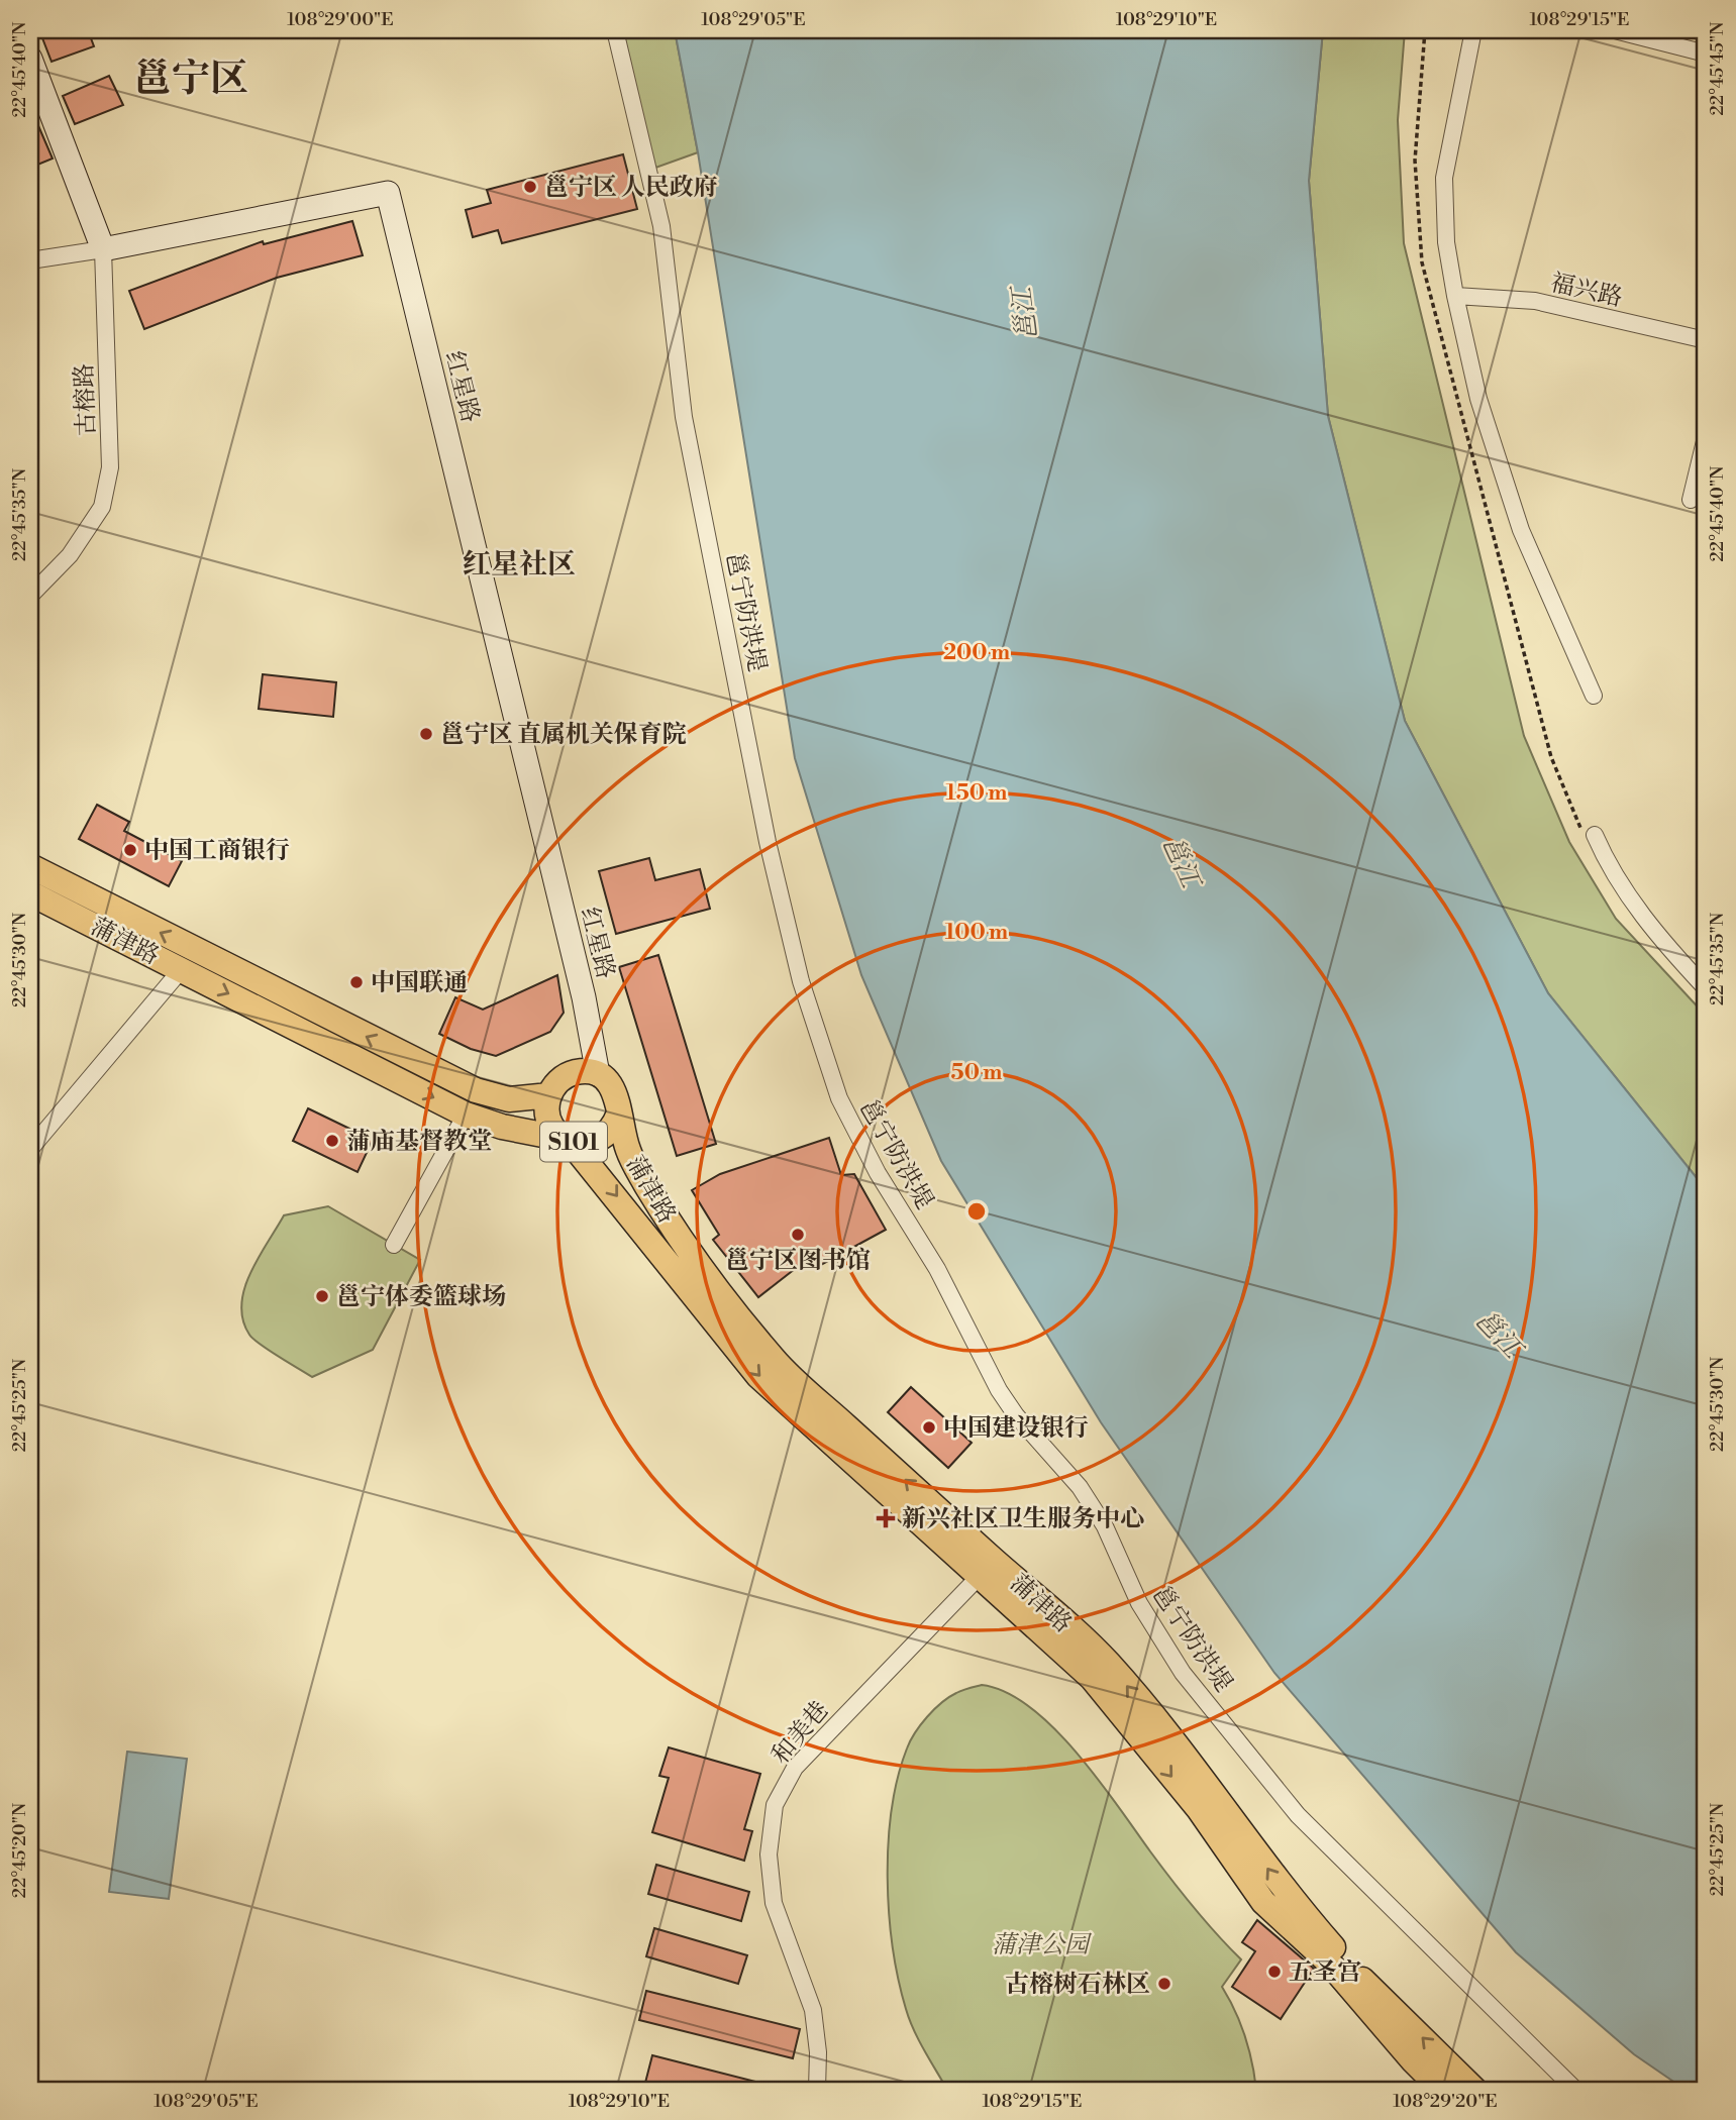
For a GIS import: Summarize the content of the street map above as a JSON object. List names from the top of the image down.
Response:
{
  "streets": {
    "main road": ["红星路", "蒲津路", "S101"],
    "street": [
      "福兴路",
      "古榕路",
      "邕宁防洪堤",
      "和美巷"
    ]
  },
  "crossings": [
    ["红星路", "古榕路"],
    ["红星路", "蒲津路"],
    ["红星路", "S101"],
    ["蒲津路", "S101"],
    ["蒲津路", "和美巷"]
  ],
  "districts": ["邕宁区", "红星社区"],
  "water": ["邕江"],
  "parks": ["蒲津公园"],
  "places": {
    "other": [
      "邕宁区 人民政府",
      "邕宁区 直属机关保育院",
      "中国工商银行",
      "中国联通",
      "蒲庙基督教堂",
      "邕宁区图书馆",
      "邕宁体委篮球场",
      "中国建设银行",
      "五圣宫",
      "古榕树石林区"
    ],
    "health": ["新兴社区卫生服务中心"]
  },
  "coordinates": [
    "108°29'00\"E",
    "108°29'05\"E",
    "108°29'10\"E",
    "108°29'15\"E",
    "22°45'45\"N",
    "22°45'40\"N",
    "22°45'35\"N",
    "22°45'30\"N",
    "22°45'25\"N",
    "22°45'20\"N",
    "108°29'20\"E"
  ],
  "rings": [
    "200 m",
    "150 m",
    "100 m",
    "50 m"
  ]
}
